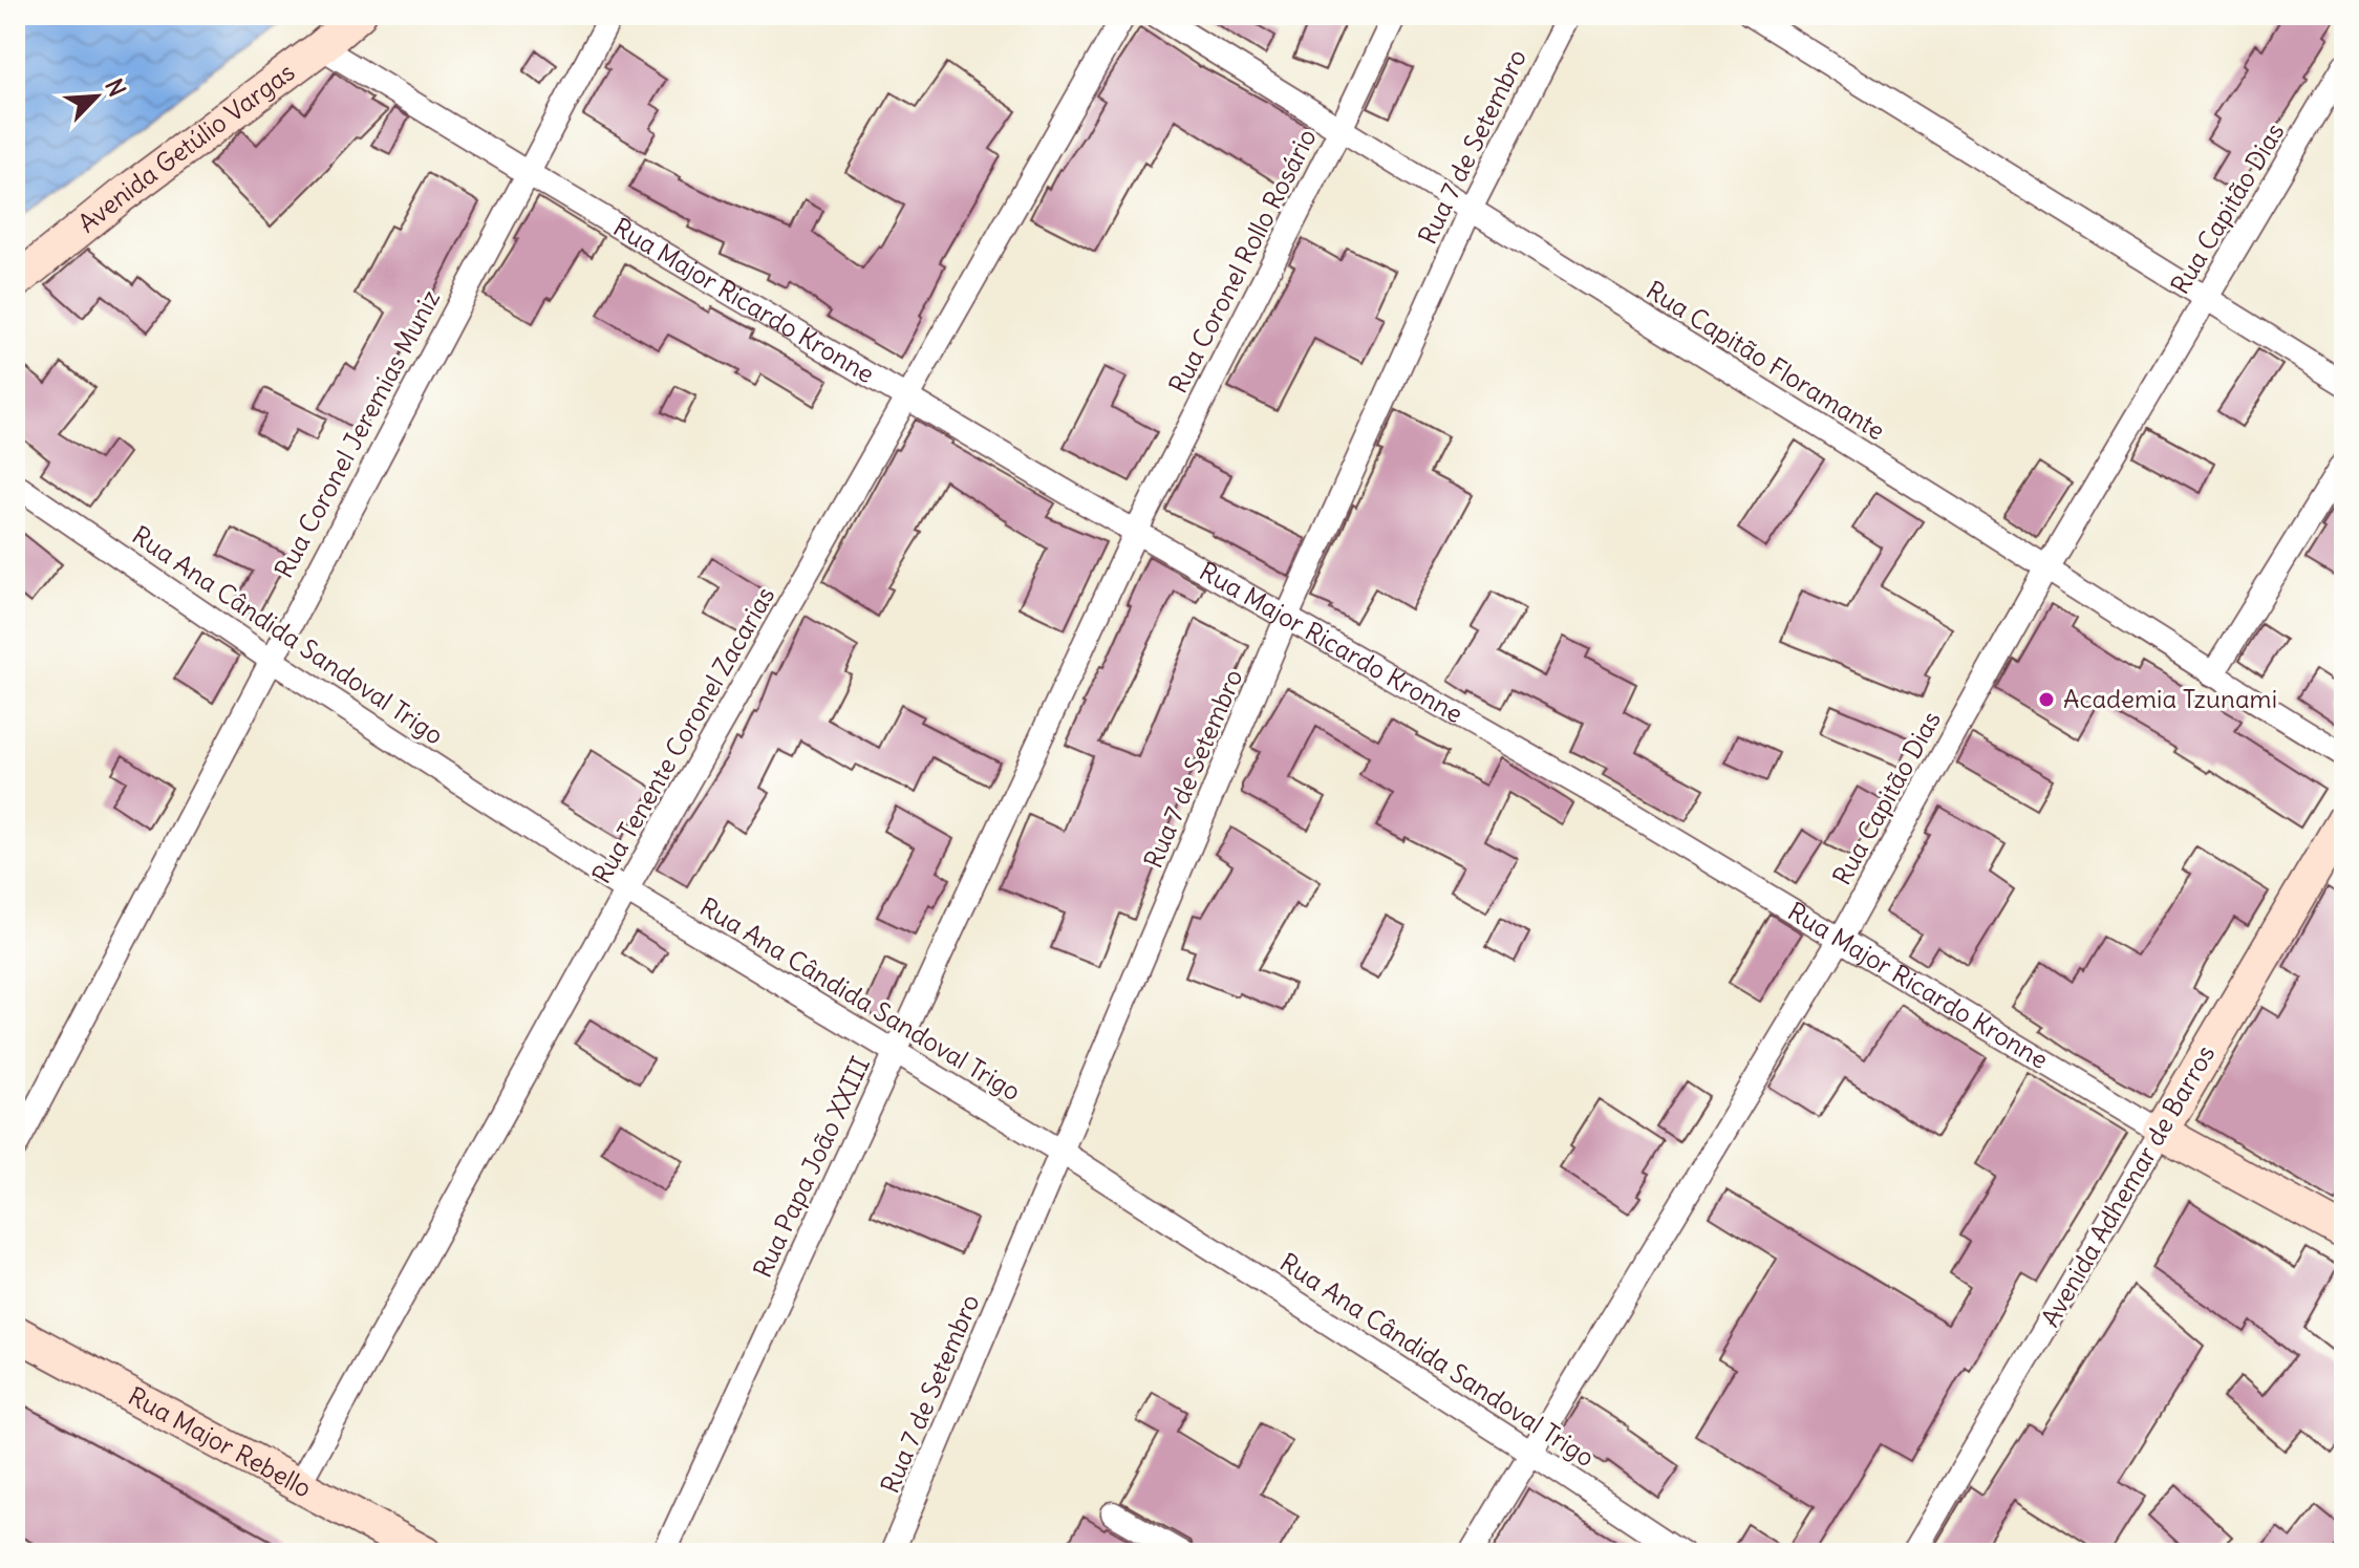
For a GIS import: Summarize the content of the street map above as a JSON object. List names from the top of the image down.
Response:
{
  "streets": {
    "main road": [
      "Avenida Getúlio Vargas",
      "Rua Major Ricardo Kronne",
      "Avenida Adhemar de Barros",
      "Rua Major Rebello"
    ],
    "street": [
      "Rua 7 de Setembro",
      "Rua Capitão Dias",
      "Rua Coronel Rollo Rosário",
      "Rua Capitão Floramante",
      "Rua Coronel Jeremias Muniz",
      "Rua Ana Cândida Sandoval Trigo",
      "Rua Tenente Coronel Zacarias",
      "Rua Papa João XXIII"
    ]
  },
  "crossings": [
    ["Rua 7 de Setembro", "Rua Major Ricardo Kronne"],
    ["Rua 7 de Setembro", "Rua Capitão Floramante"],
    ["Rua 7 de Setembro", "Rua Ana Cândida Sandoval Trigo"],
    ["Avenida Getúlio Vargas", "Rua Major Ricardo Kronne"],
    ["Rua Capitão Dias", "Rua Major Ricardo Kronne"],
    ["Rua Capitão Dias", "Rua Capitão Floramante"],
    ["Rua Capitão Dias", "Rua Ana Cândida Sandoval Trigo"],
    ["Rua Coronel Rollo Rosário", "Rua Major Ricardo Kronne"],
    ["Rua Coronel Rollo Rosário", "Rua Capitão Floramante"],
    ["Rua Coronel Rollo Rosário", "Rua Papa João XXIII"],
    ["Rua Major Ricardo Kronne", "Rua Coronel Jeremias Muniz"],
    ["Rua Major Ricardo Kronne", "Rua Tenente Coronel Zacarias"],
    ["Rua Major Ricardo Kronne", "Rua Papa João XXIII"],
    ["Rua Major Ricardo Kronne", "Avenida Adhemar de Barros"],
    ["Rua Coronel Jeremias Muniz", "Rua Ana Cândida Sandoval Trigo"],
    ["Rua Ana Cândida Sandoval Trigo", "Rua Tenente Coronel Zacarias"],
    ["Rua Ana Cândida Sandoval Trigo", "Rua Papa João XXIII"],
    ["Rua Tenente Coronel Zacarias", "Rua Major Rebello"]
  ],
  "places": ["Academia Tzunami"],
  "north": "top right"
}
